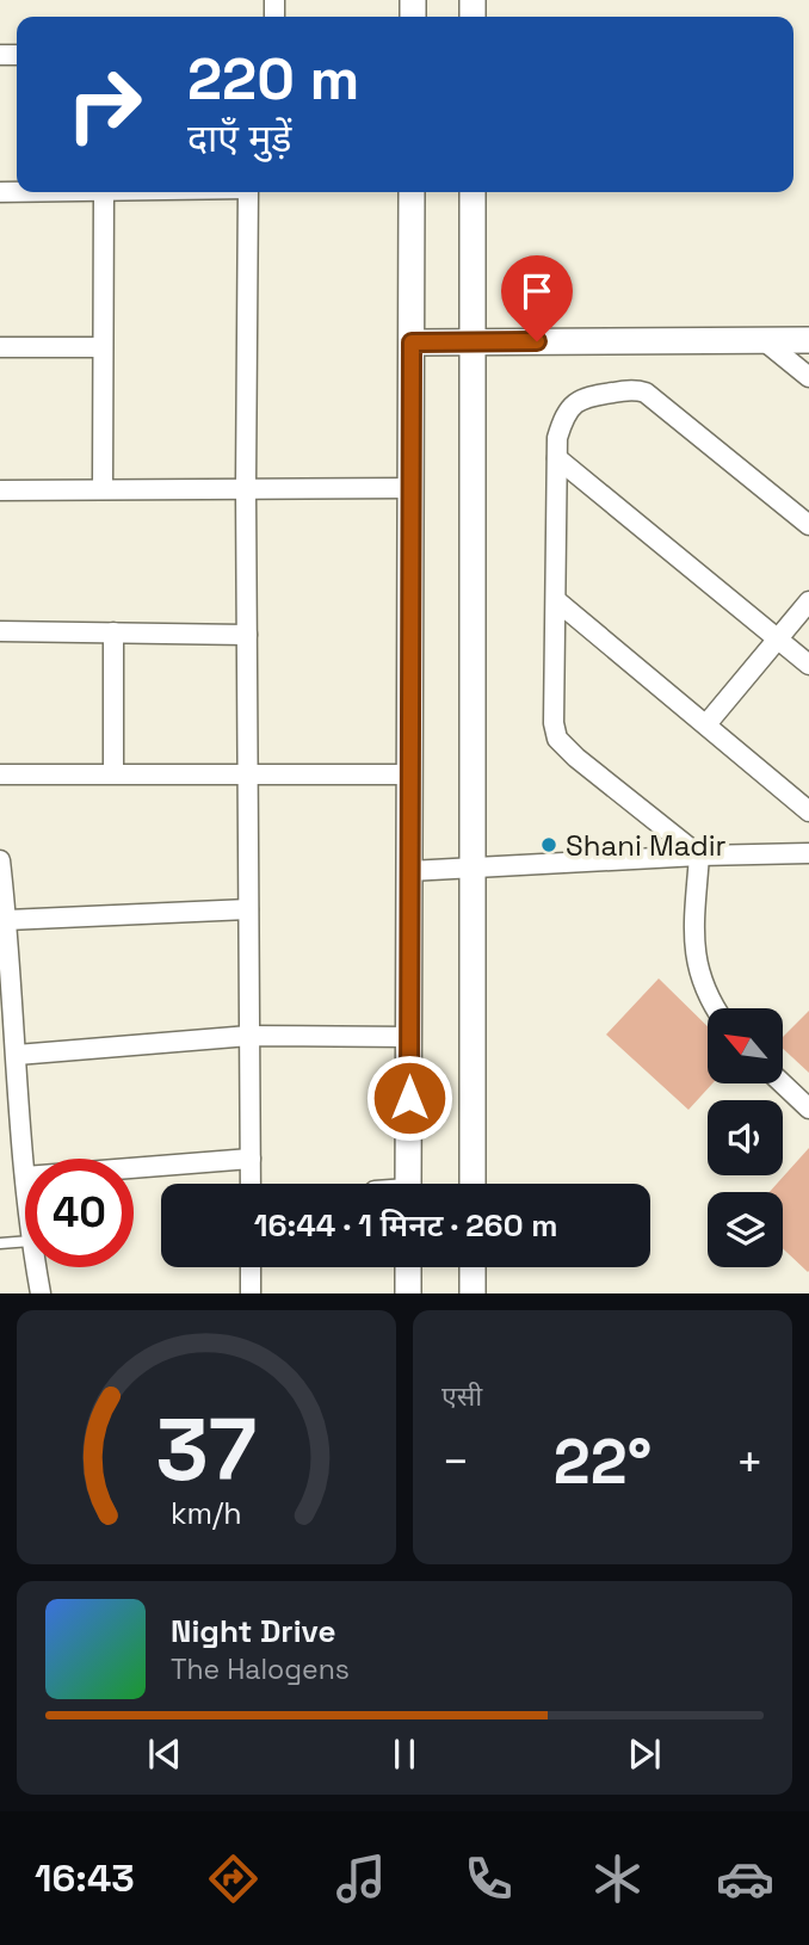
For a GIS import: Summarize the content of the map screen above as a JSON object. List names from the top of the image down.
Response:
{
  "places": ["Shani Madir"],
  "north": "top left",
  "page": {
    "turn": ["220 m", "दाएँ मुड़ें"],
    "limit": "40",
    "trip": "16:44 · 1 मिनट · 260 m",
    "tile": "एसी",
    "heat": ["−", "22°", "+"],
    "song": ["Night Drive", "The Halogens"],
    "tabs": "16:43",
    "gauge": ["37", "km/h"]
  }
}
